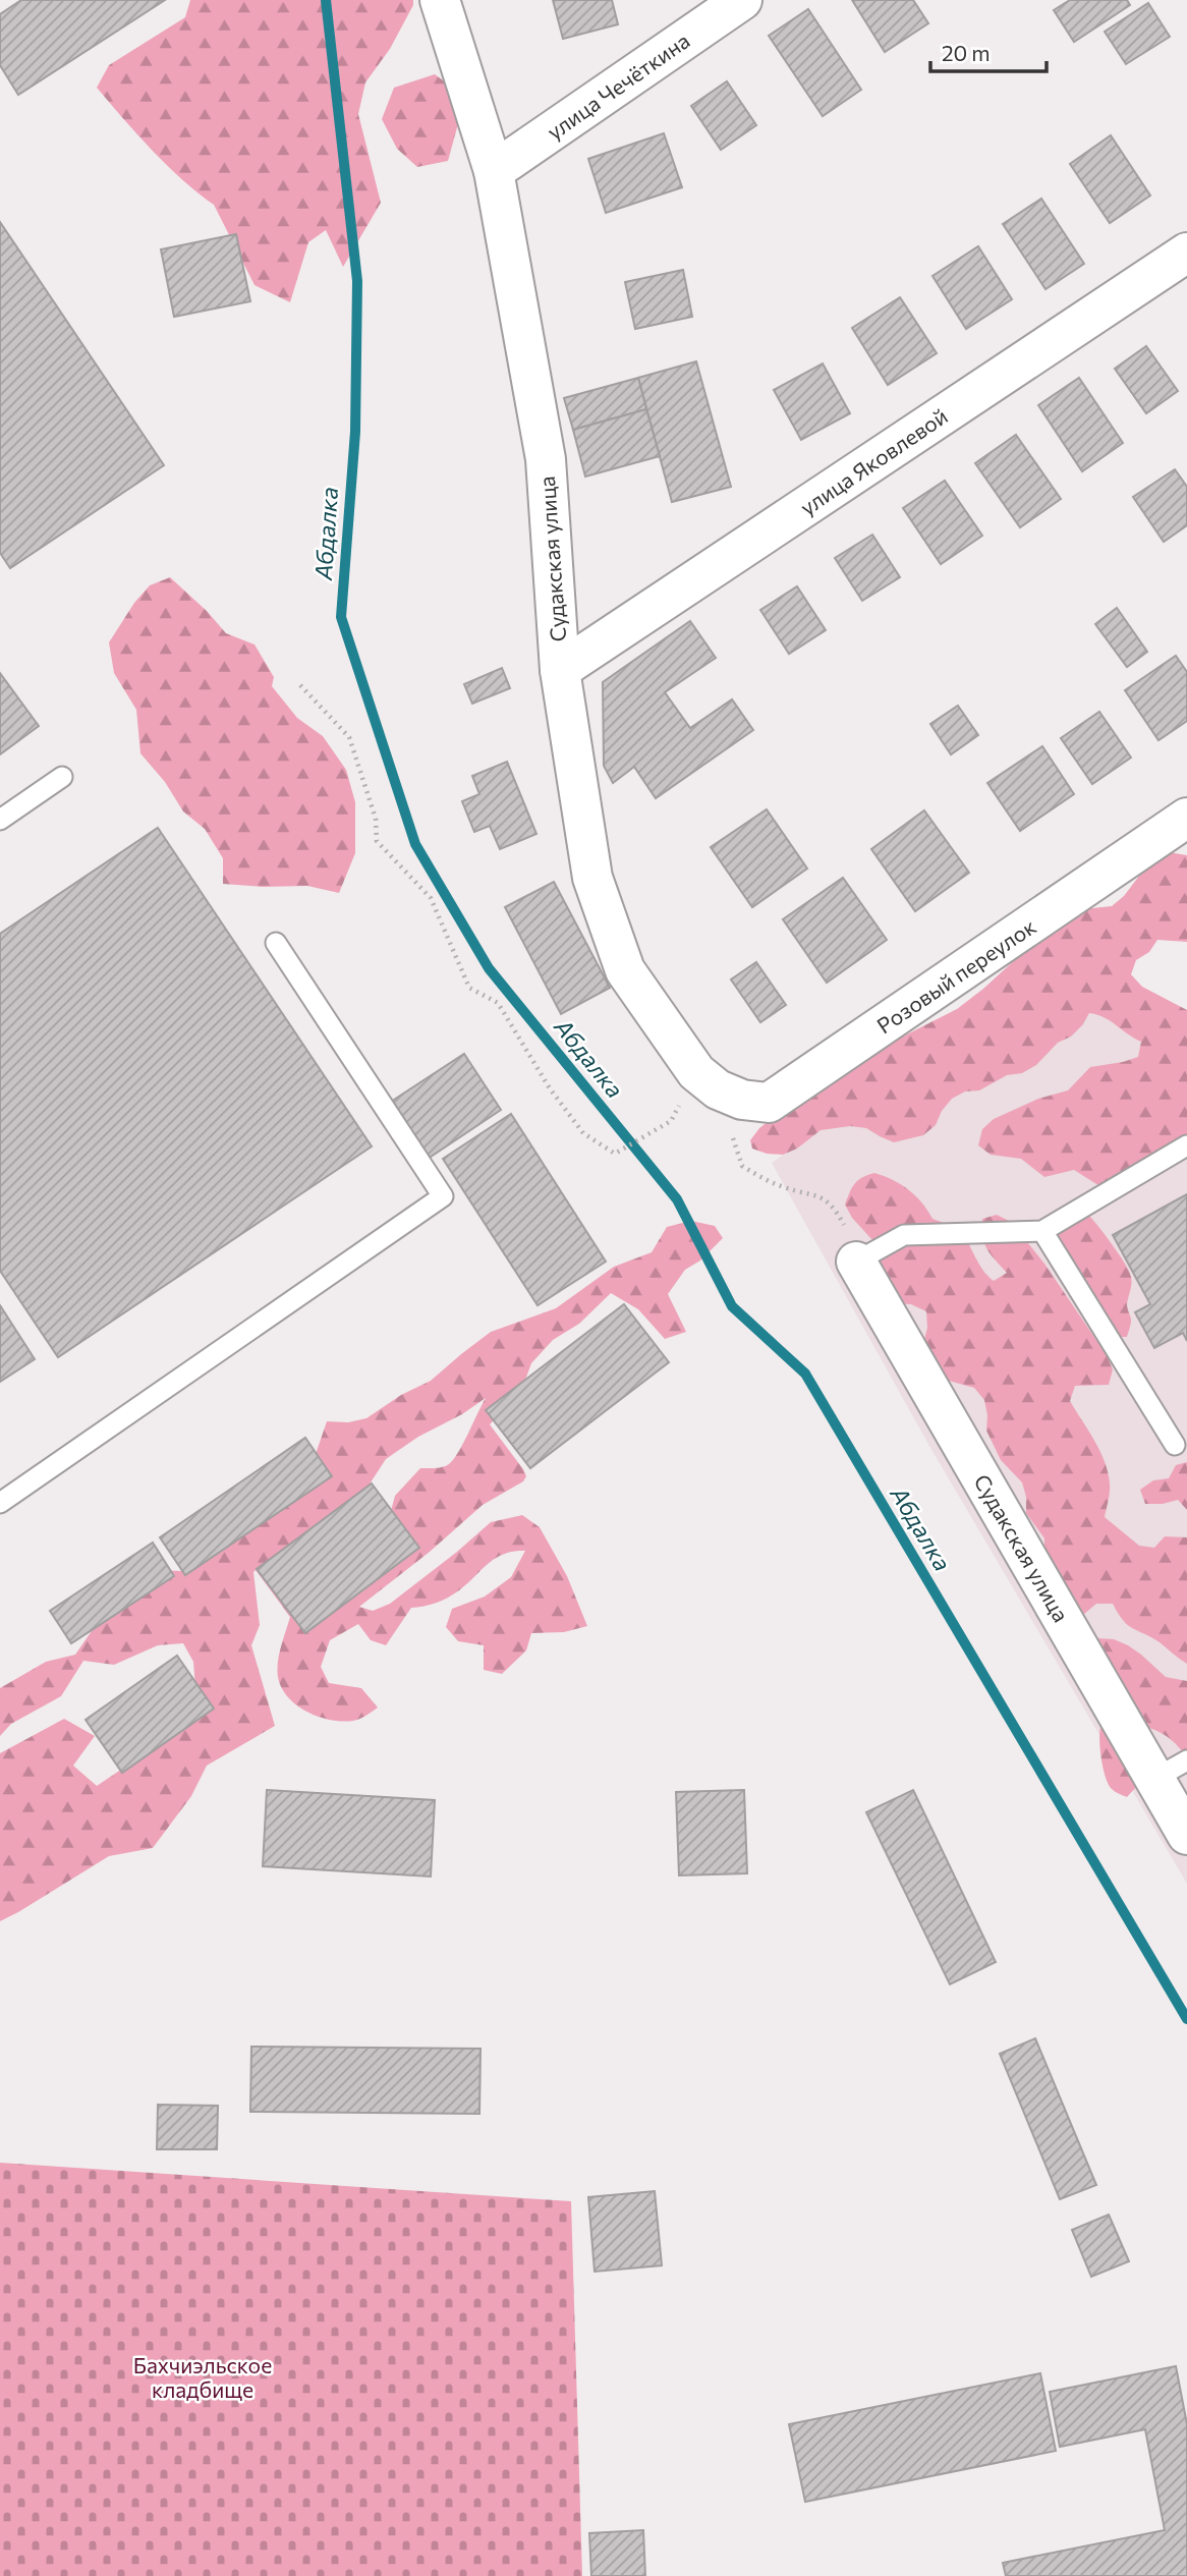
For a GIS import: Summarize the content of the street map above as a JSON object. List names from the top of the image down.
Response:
{
  "streets": {
    "street": [
      "улица Чечёткина",
      "улица Яковлевой",
      "Судакская улица",
      "Розовый переулок"
    ]
  },
  "crossings": [
    ["улица Чечёткина", "Судакская улица"],
    ["улица Яковлевой", "Судакская улица"],
    ["Судакская улица", "Розовый переулок"]
  ],
  "water": ["Абдалка"],
  "parks": ["Бахчиэльское кладбище"],
  "scale_bar": "20 m"
}
